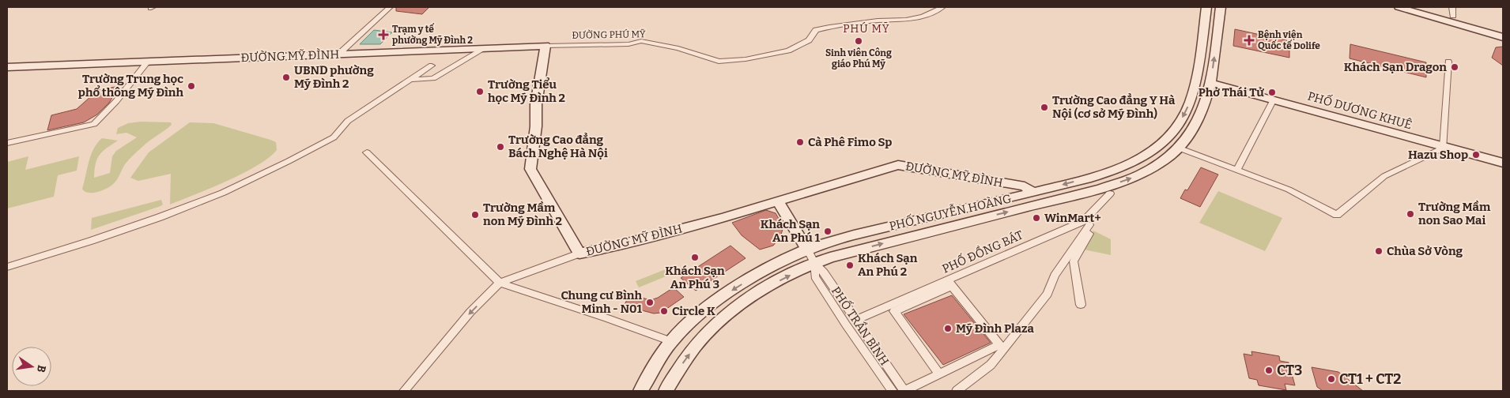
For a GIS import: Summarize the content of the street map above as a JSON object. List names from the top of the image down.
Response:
{
  "streets": {
    "main road": [
      "ĐƯỜNG MỸ ĐÌNH",
      "PHỐ DƯƠNG KHUÊ",
      "PHỐ NGUYỄN HOÀNG",
      "PHỐ TRẦN BÌNH"
    ],
    "street": ["ĐƯỜNG PHÚ MỸ", "PHỐ ĐỒNG BÁT"]
  },
  "crossings": [
    ["ĐƯỜNG PHÚ MỸ", "ĐƯỜNG MỸ ĐÌNH"],
    ["ĐƯỜNG MỸ ĐÌNH", "PHỐ NGUYỄN HOÀNG"],
    ["ĐƯỜNG MỸ ĐÌNH", "PHỐ TRẦN BÌNH"],
    ["PHỐ DƯƠNG KHUÊ", "PHỐ NGUYỄN HOÀNG"],
    ["PHỐ NGUYỄN HOÀNG", "PHỐ TRẦN BÌNH"],
    ["PHỐ ĐỒNG BÁT", "PHỐ TRẦN BÌNH"]
  ],
  "districts": ["PHÚ MỸ"],
  "places": {
    "health": ["Trạm y tế phường Mỹ Đình 2", "Bệnh viện Quốc tế Dolife"],
    "other": [
      "Sinh viên Công giáo Phú Mỹ",
      "Khách Sạn Dragon",
      "UBND phường Mỹ Đình 2",
      "Trường Trung học phổ thông Mỹ Đình",
      "Trường Tiểu học Mỹ Đình 2",
      "Phở Thái Tử",
      "Trường Cao đẳng Y Hà Nội (cơ sở Mỹ Đình)",
      "Cà Phê Fimo Sp",
      "Trường Cao đẳng Bách Nghệ Hà Nội",
      "Hazu Shop",
      "Trường Mầm non Sao Mai",
      "Trường Mầm non Mỹ Đình 2",
      "WinMart+",
      "Khách Sạn An Phú 1",
      "Chùa Sở Vòng",
      "Khách Sạn An Phú 3",
      "Khách Sạn An Phú 2",
      "Chung cư Bình Minh - N01",
      "Circle K",
      "Mỹ Đình Plaza",
      "CT3",
      "CT1 + CT2"
    ]
  },
  "north": "right"
}
